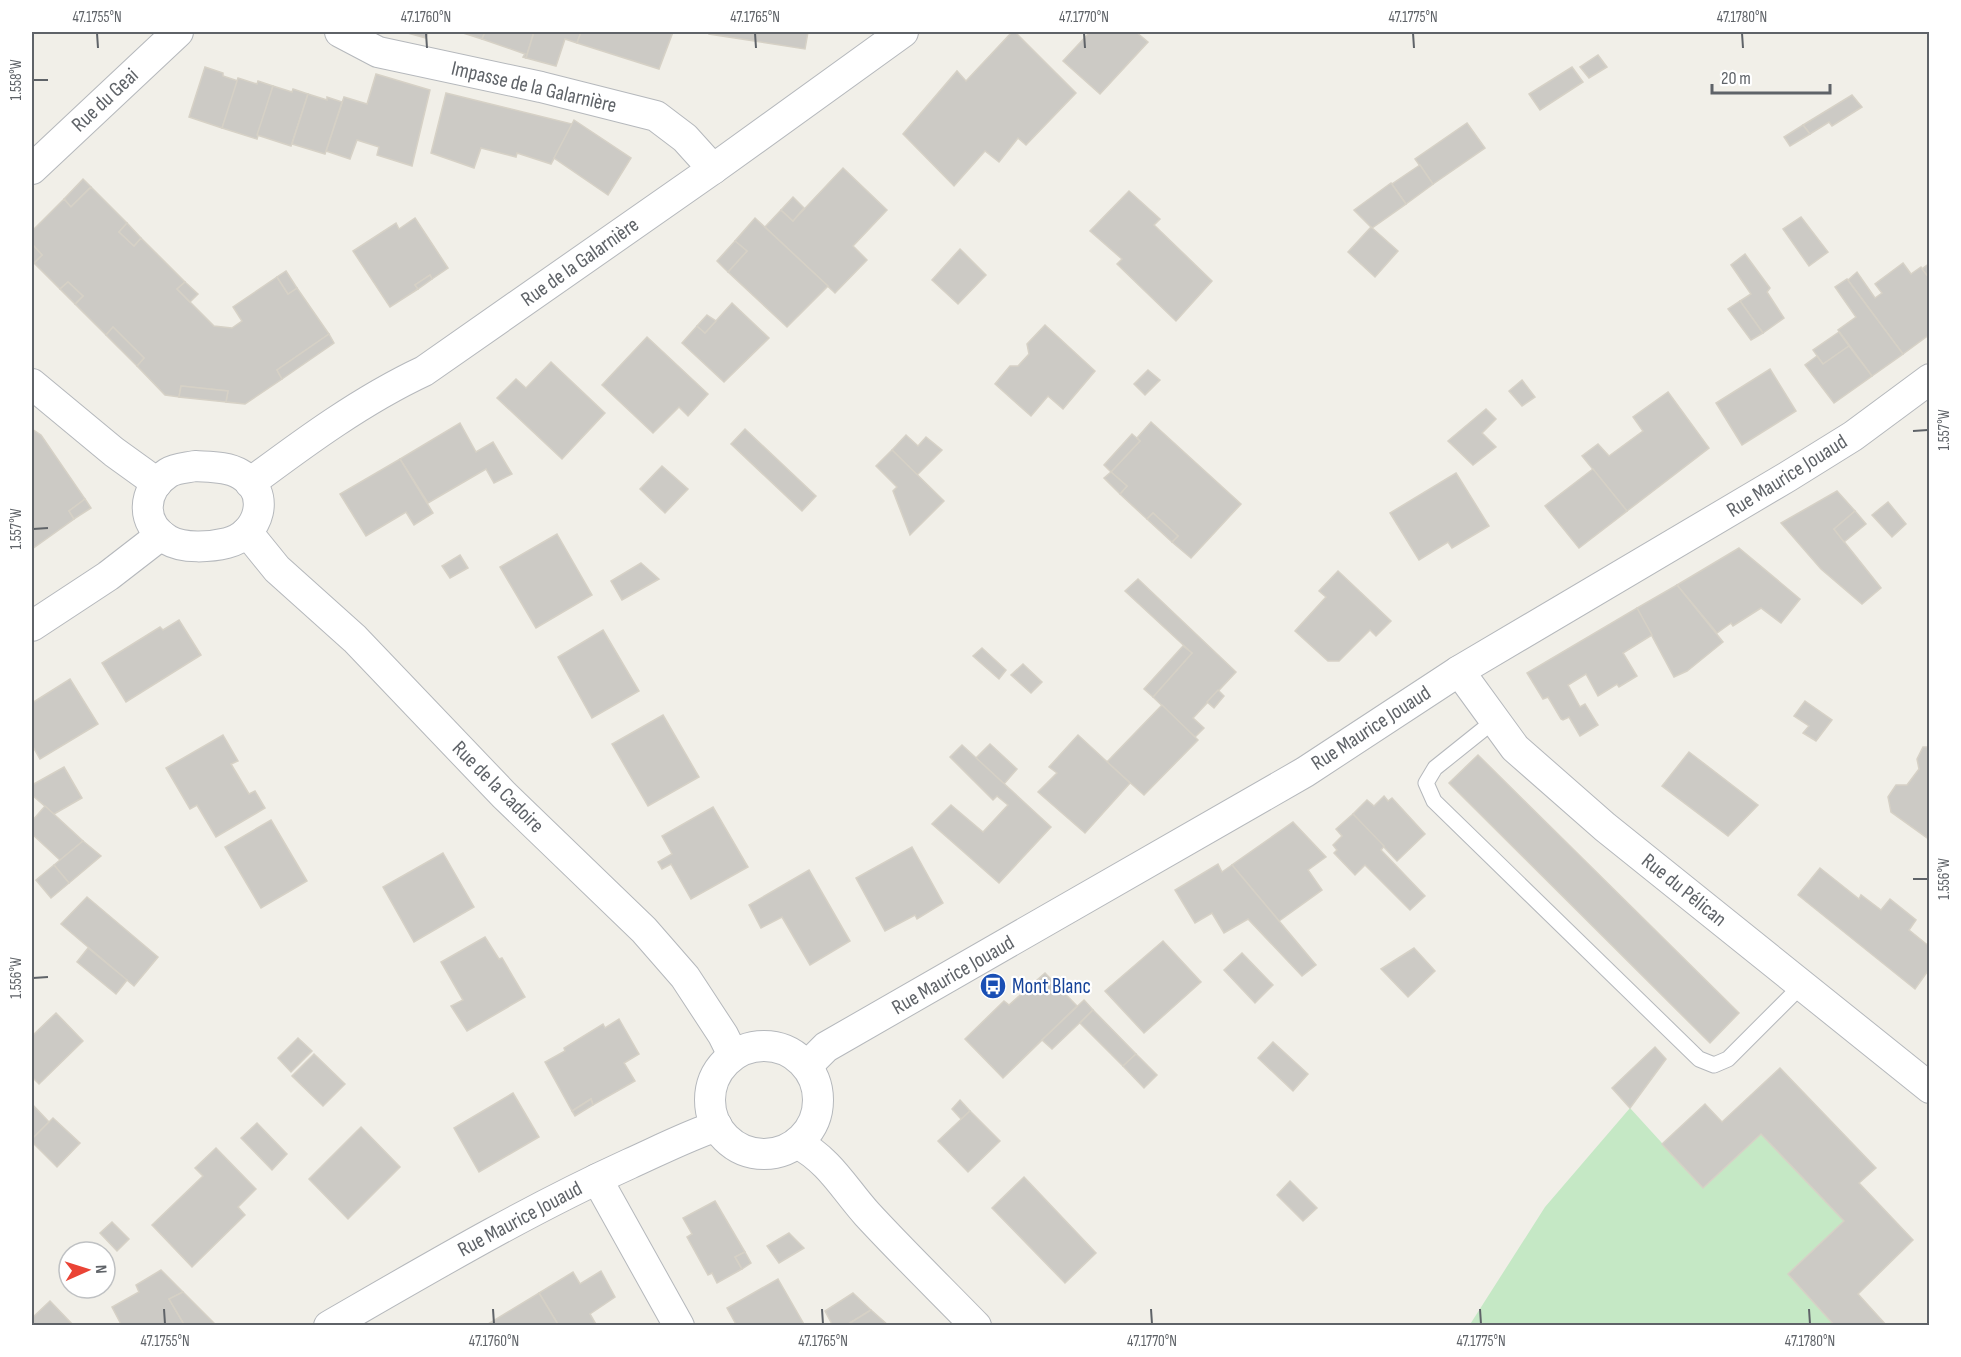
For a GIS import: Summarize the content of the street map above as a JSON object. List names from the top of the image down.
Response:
{
  "streets": {
    "street": [
      "Impasse de la Galarnière",
      "Rue du Geai",
      "Rue de la Galarnière",
      "Rue Maurice Jouaud",
      "Rue de la Cadoire",
      "Rue du Pélican"
    ]
  },
  "crossings": [
    ["Impasse de la Galarnière", "Rue de la Galarnière"],
    ["Rue de la Galarnière", "Rue de la Cadoire"],
    ["Rue Maurice Jouaud", "Rue de la Cadoire"],
    ["Rue Maurice Jouaud", "Rue du Pélican"]
  ],
  "places": {
    "bus stop": ["Mont Blanc"]
  },
  "scale_bar": "20 m",
  "north": "right",
  "coordinates": [
    "47.1755°N",
    "47.1760°N",
    "47.1765°N",
    "47.1770°N",
    "47.1775°N",
    "47.1780°N",
    "1.558°W",
    "1.557°W",
    "1.556°W"
  ]
}
